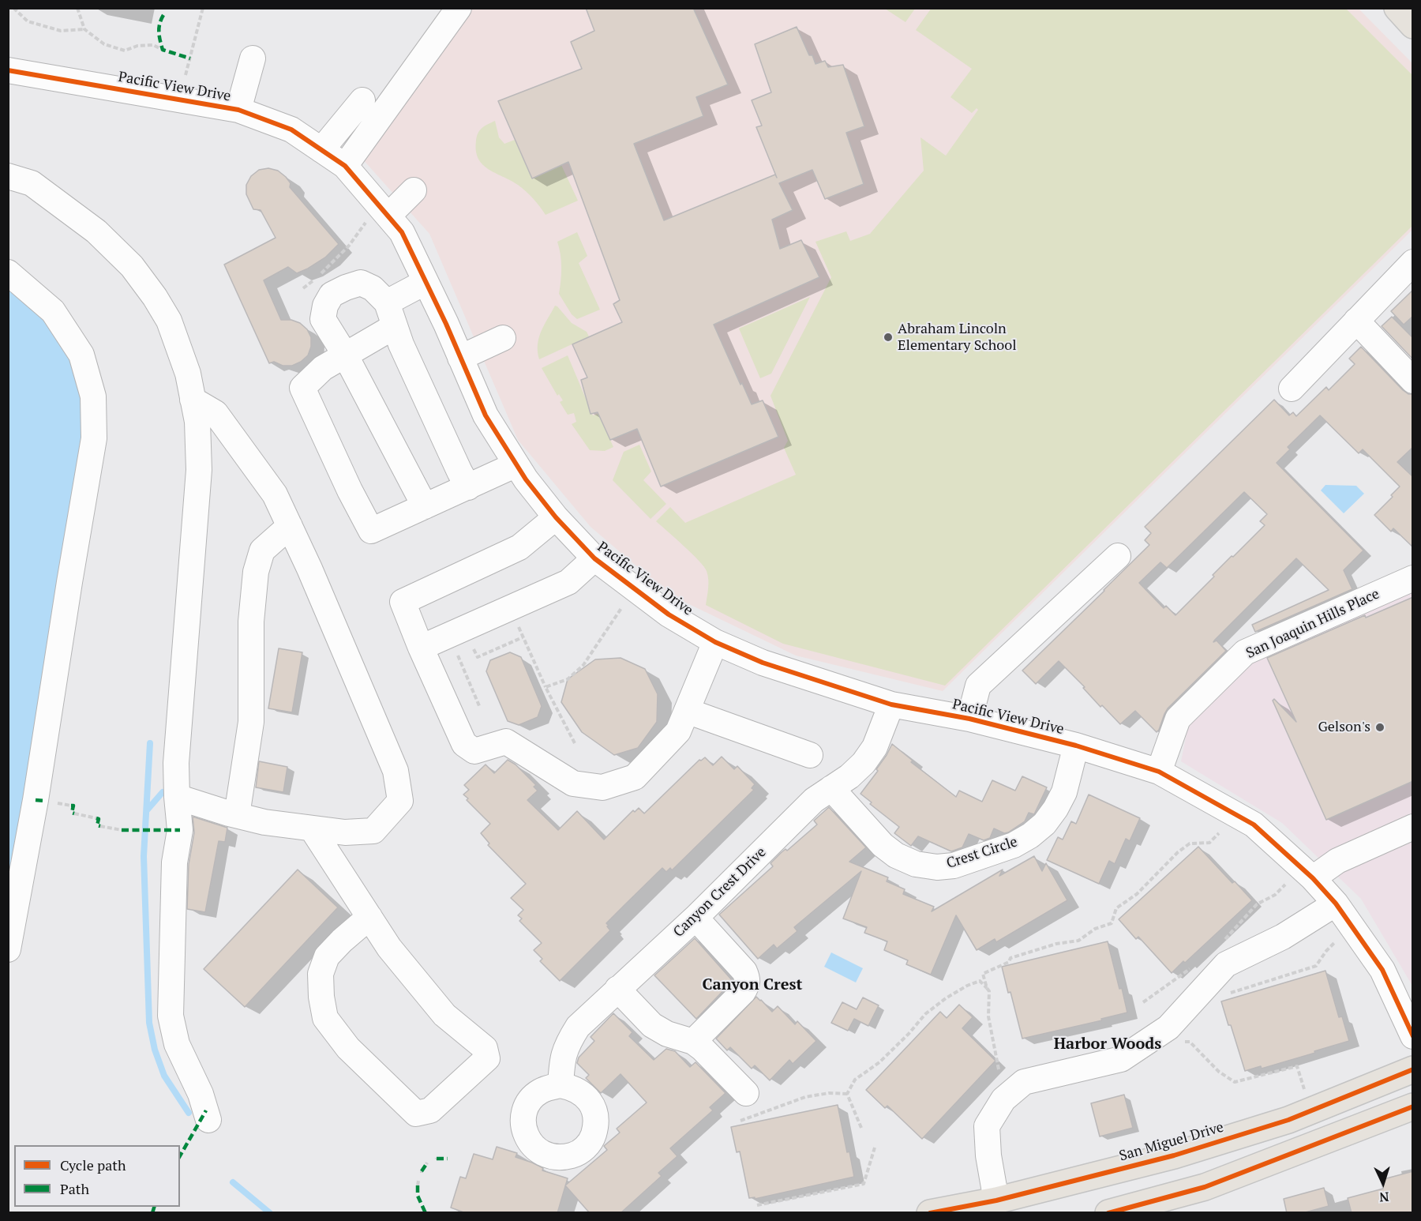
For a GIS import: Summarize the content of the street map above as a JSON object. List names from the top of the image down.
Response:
{
  "streets": {
    "main road": ["San Miguel Drive"],
    "street": [
      "Pacific View Drive",
      "San Joaquin Hills Place",
      "Crest Circle",
      "Canyon Crest Drive"
    ]
  },
  "crossings": [
    ["Pacific View Drive", "San Joaquin Hills Place"],
    ["Pacific View Drive", "Crest Circle"],
    ["Pacific View Drive", "Canyon Crest Drive"],
    ["Crest Circle", "Canyon Crest Drive"]
  ],
  "districts": ["Canyon Crest", "Harbor Woods"],
  "places": ["Abraham Lincoln Elementary School", "Gelson's"],
  "legend": ["Cycle path", "Path"],
  "north": "bottom"
}
